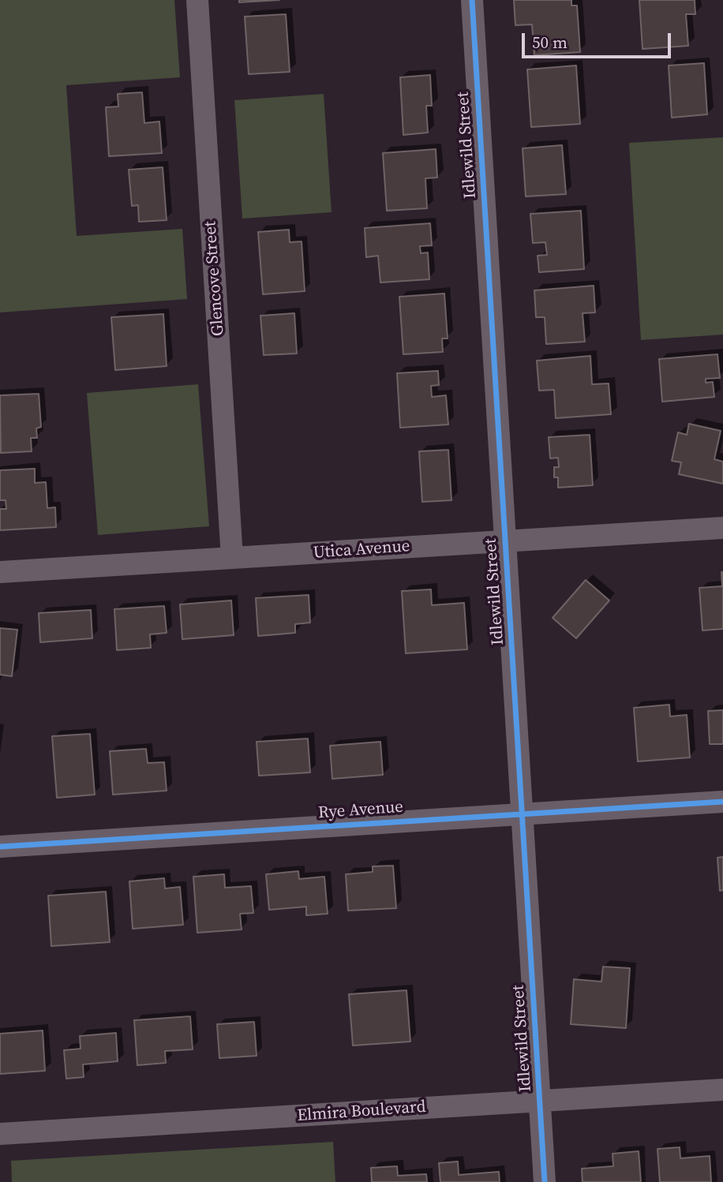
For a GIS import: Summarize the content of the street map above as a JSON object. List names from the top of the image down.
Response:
{
  "streets": {
    "street": [
      "Idlewild Street",
      "Glencove Street",
      "Utica Avenue",
      "Rye Avenue",
      "Elmira Boulevard"
    ]
  },
  "crossings": [
    ["Idlewild Street", "Utica Avenue"],
    ["Idlewild Street", "Rye Avenue"],
    ["Idlewild Street", "Elmira Boulevard"],
    ["Glencove Street", "Utica Avenue"]
  ],
  "scale_bar": "50 m"
}
